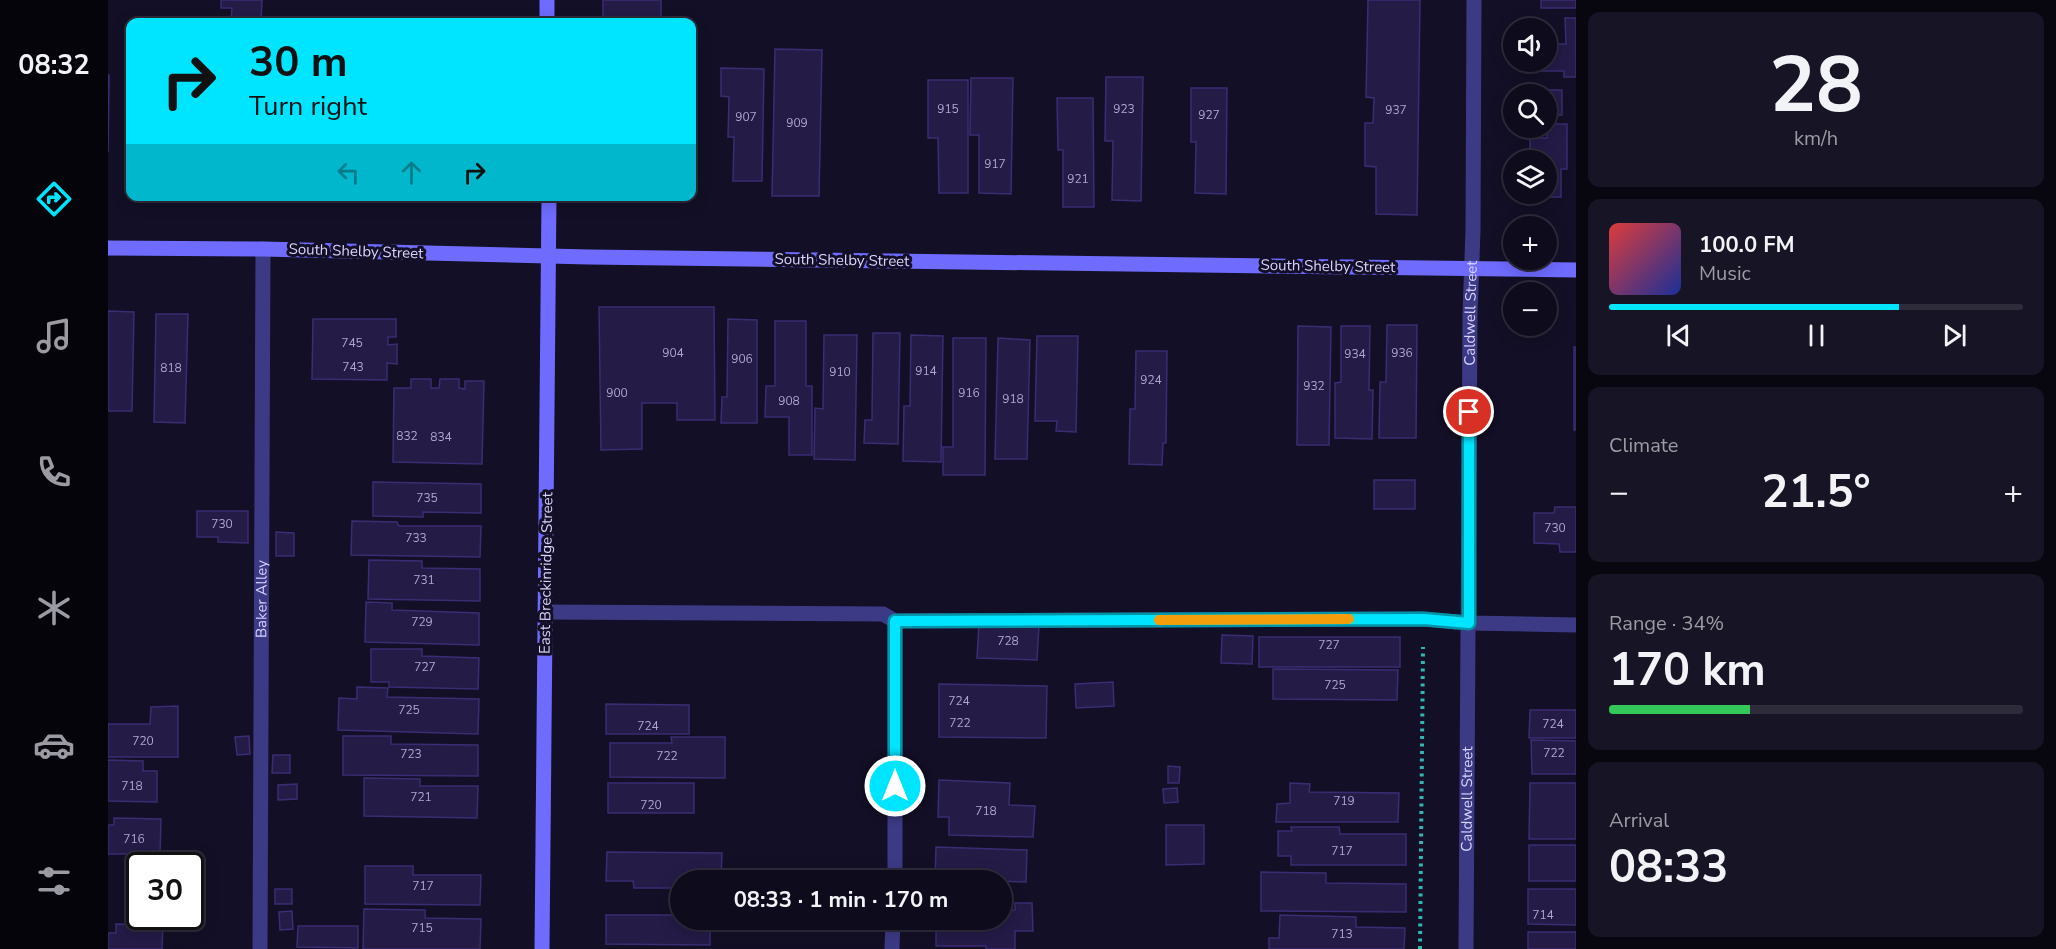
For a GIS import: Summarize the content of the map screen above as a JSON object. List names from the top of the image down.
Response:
{
  "streets": {
    "main road": ["South Shelby Street", "East Breckinridge Street"],
    "street": ["Caldwell Street", "Baker Alley"]
  },
  "crossings": [
    ["South Shelby Street", "Caldwell Street"],
    ["South Shelby Street", "East Breckinridge Street"],
    ["South Shelby Street", "Baker Alley"]
  ],
  "house_numbers": [
    "915",
    "923",
    "937",
    "927",
    "907",
    "909",
    "917",
    "921",
    "745",
    "904",
    "936",
    "934",
    "906",
    "743",
    "818",
    "914",
    "910",
    "924",
    "932",
    "900",
    "916",
    "918",
    "908",
    "832",
    "834",
    "735",
    "730",
    "730",
    "733",
    "731",
    "729",
    "728",
    "727",
    "727",
    "725",
    "724",
    "725",
    "722",
    "724",
    "724",
    "720",
    "722",
    "723",
    "722",
    "718",
    "721",
    "719",
    "720",
    "718",
    "716",
    "717",
    "717",
    "714",
    "715",
    "713"
  ],
  "page": {
    "tabs": "08:32",
    "tile": [
      ["28", "km/h"],
      "Climate",
      ["Range · 34%", "170 km"],
      ["Arrival", "08:33"]
    ],
    "map_buttons": ["+", "−"],
    "turn": ["30 m", "Turn right"],
    "song": ["100.0 FM", "Music"],
    "heat": ["−", "21.5°", "+"],
    "limit": "30",
    "trip": "08:33 · 1 min · 170 m"
  }
}
